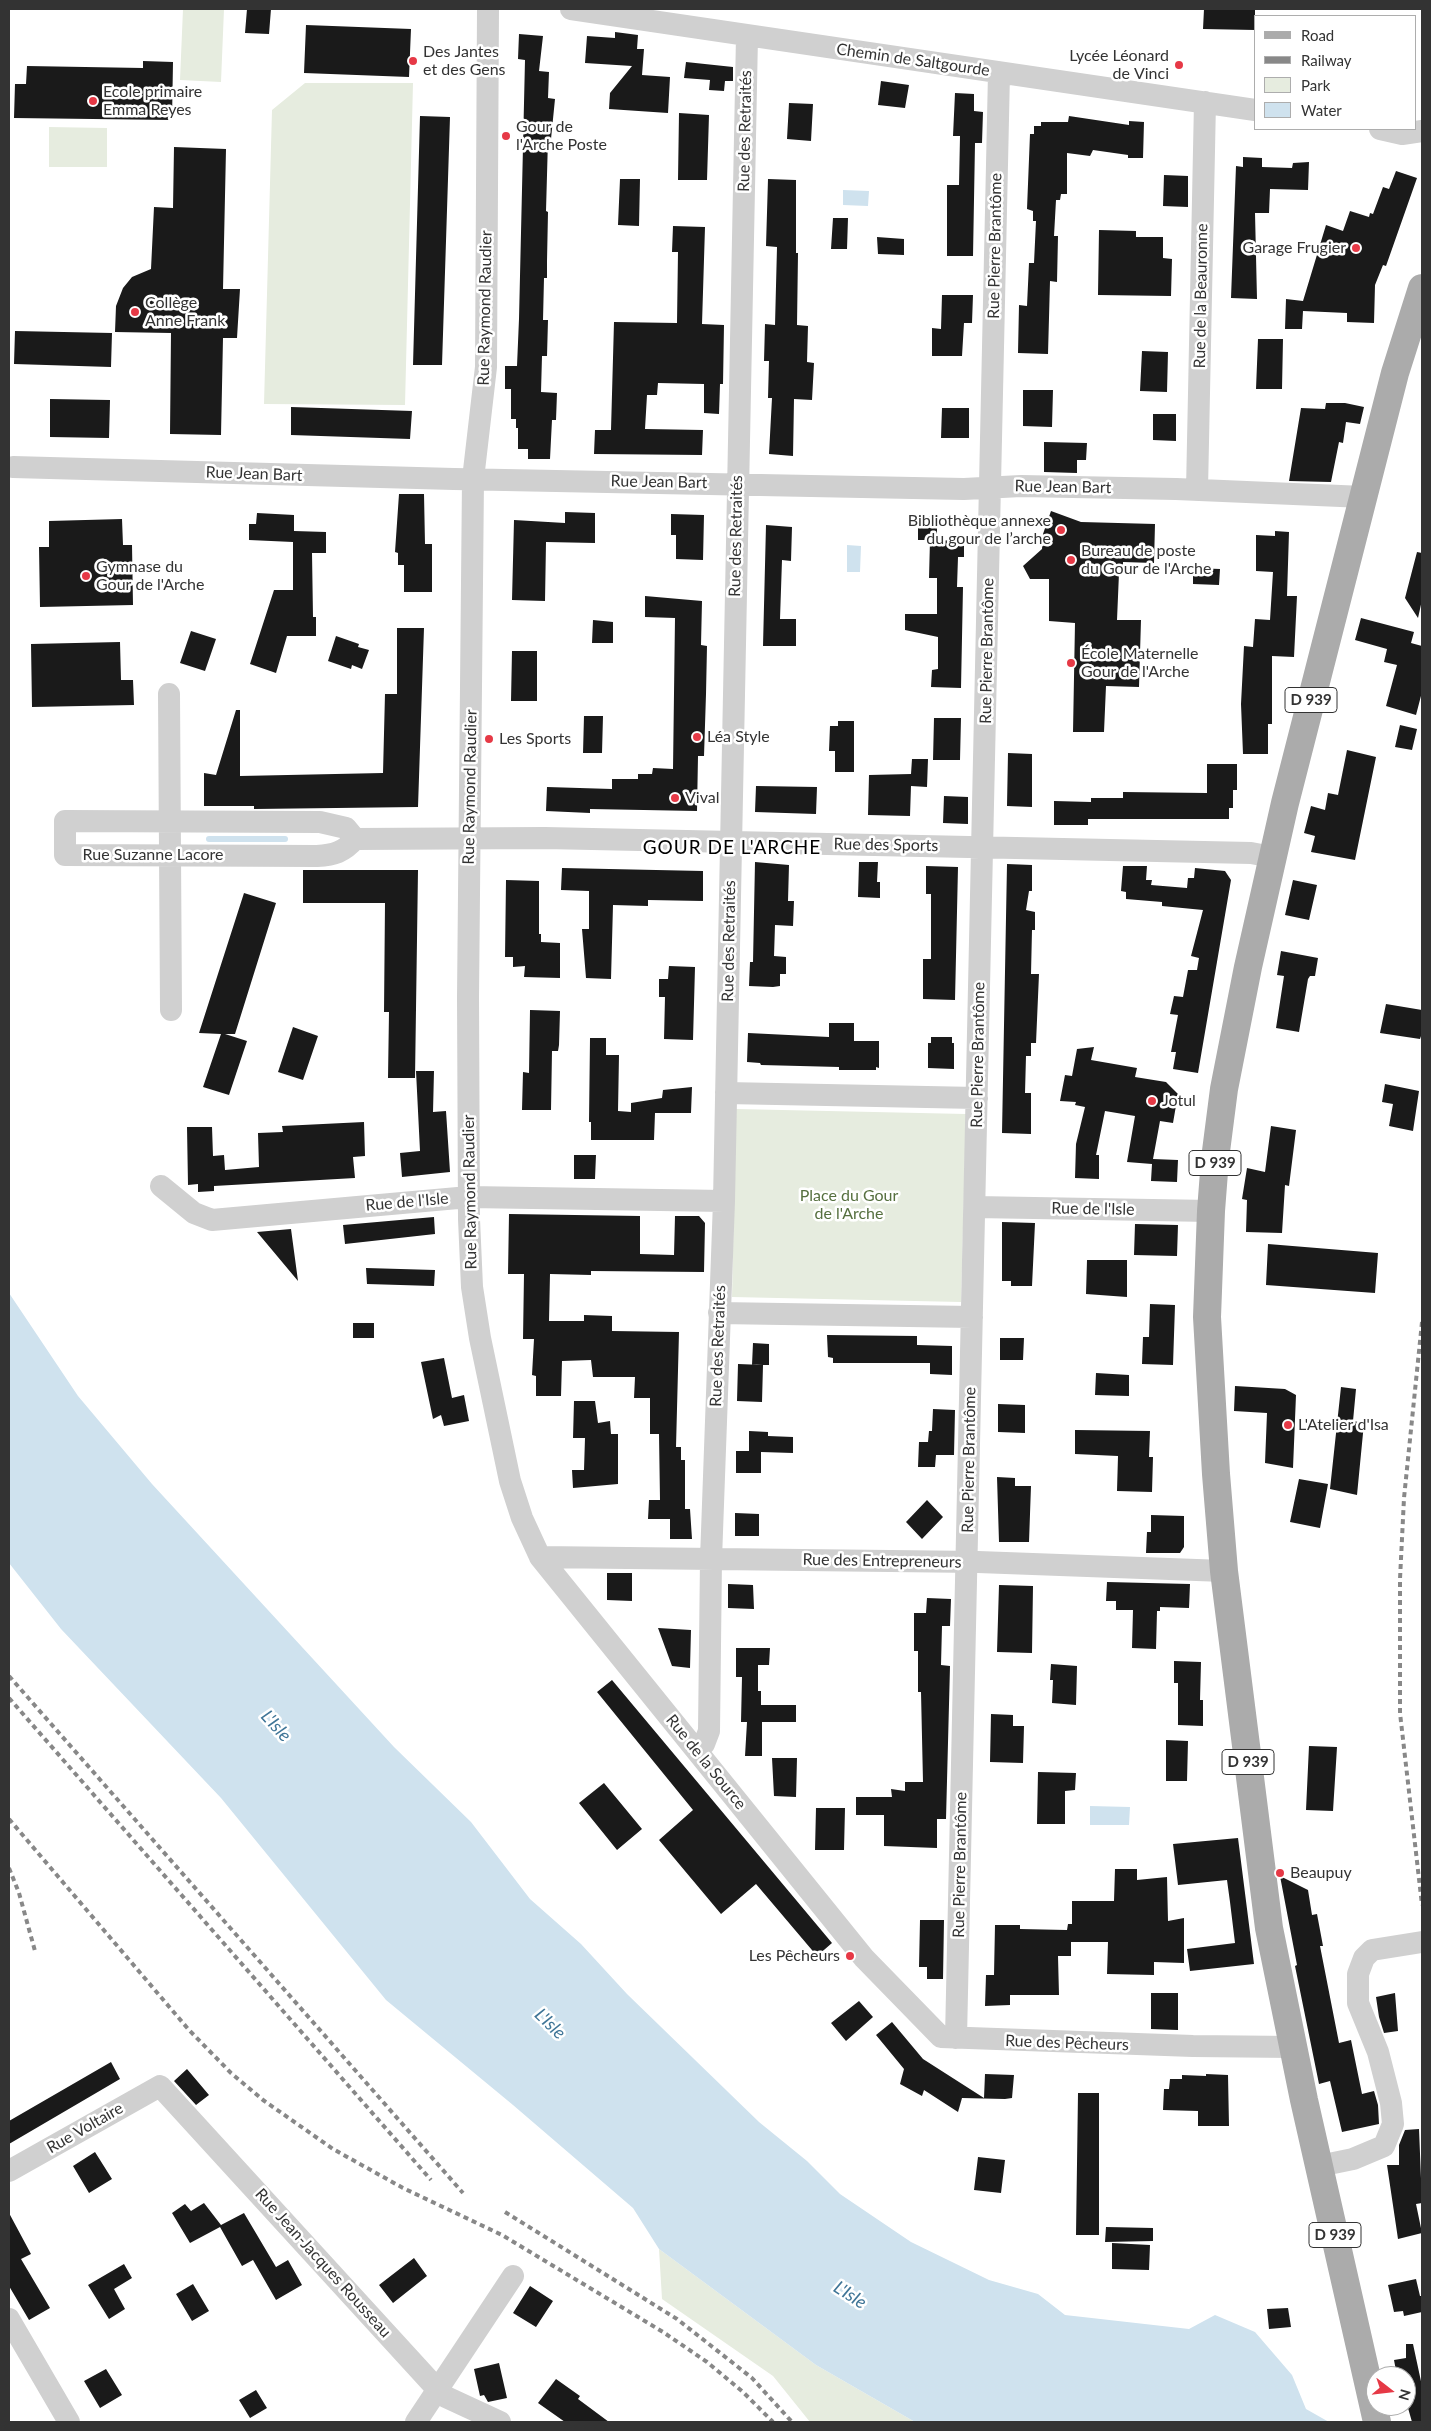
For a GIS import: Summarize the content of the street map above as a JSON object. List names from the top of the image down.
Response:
{
  "streets": {
    "main road": ["D 939"],
    "street": [
      "Chemin de Saltgourde",
      "Rue des Retraités",
      "Rue Pierre Brantôme",
      "Rue de la Beauronne",
      "Rue Raymond Raudier",
      "Rue Jean Bart",
      "Rue des Sports",
      "Rue Suzanne Lacore",
      "Rue de l'Isle",
      "Rue des Entrepreneurs",
      "Rue de la Source",
      "Rue des Pêcheurs",
      "Rue Voltaire",
      "Rue Jean-Jacques Rousseau"
    ]
  },
  "crossings": [
    ["Chemin de Saltgourde", "Rue des Retraités"],
    ["Chemin de Saltgourde", "Rue Pierre Brantôme"],
    ["Chemin de Saltgourde", "Rue de la Beauronne"],
    ["Rue des Retraités", "Rue Jean Bart"],
    ["Rue des Retraités", "Rue des Sports"],
    ["Rue des Retraités", "Rue de l'Isle"],
    ["Rue des Retraités", "Rue des Entrepreneurs"],
    ["Rue des Retraités", "Rue de la Source"],
    ["Rue Pierre Brantôme", "Rue Jean Bart"],
    ["Rue Pierre Brantôme", "Rue des Sports"],
    ["Rue Pierre Brantôme", "Rue de l'Isle"],
    ["Rue Pierre Brantôme", "Rue des Entrepreneurs"],
    ["Rue Pierre Brantôme", "Rue des Pêcheurs"],
    ["Rue de la Beauronne", "Rue Jean Bart"],
    ["Rue Raymond Raudier", "Rue Jean Bart"],
    ["Rue Raymond Raudier", "Rue des Sports"],
    ["Rue Raymond Raudier", "Rue de l'Isle"],
    ["Rue Raymond Raudier", "Rue des Entrepreneurs"],
    ["Rue Raymond Raudier", "Rue de la Source"],
    ["Rue Jean Bart", "D 939"],
    ["D 939", "Rue des Sports"],
    ["D 939", "Rue de l'Isle"],
    ["D 939", "Rue des Entrepreneurs"],
    ["D 939", "Rue des Pêcheurs"],
    ["Rue des Entrepreneurs", "Rue de la Source"],
    ["Rue de la Source", "Rue des Pêcheurs"],
    ["Rue Voltaire", "Rue Jean-Jacques Rousseau"]
  ],
  "districts": ["GOUR DE L'ARCHE"],
  "water": ["L'Isle"],
  "parks": ["Place du Gour de l'Arche"],
  "places": [
    "Des Jantes et des Gens",
    "Lycée Léonard de Vinci",
    "Ecole primaire Emma Reyes",
    "Gour de l'Arche Poste",
    "Garage Frugier",
    "Collège Anne Frank",
    "Bibliothèque annexe du gour de l’arche",
    "Bureau de poste du Gour de l'Arche",
    "Gymnase du Gour de l'Arche",
    "École Maternelle Gour de l'Arche",
    "Léa Style",
    "Les Sports",
    "Vival",
    "Jotul",
    "L'Atelier d'Isa",
    "Beaupuy",
    "Les Pêcheurs"
  ],
  "legend": [
    "Road",
    "Railway",
    "Park",
    "Water"
  ],
  "north": "right"
}
